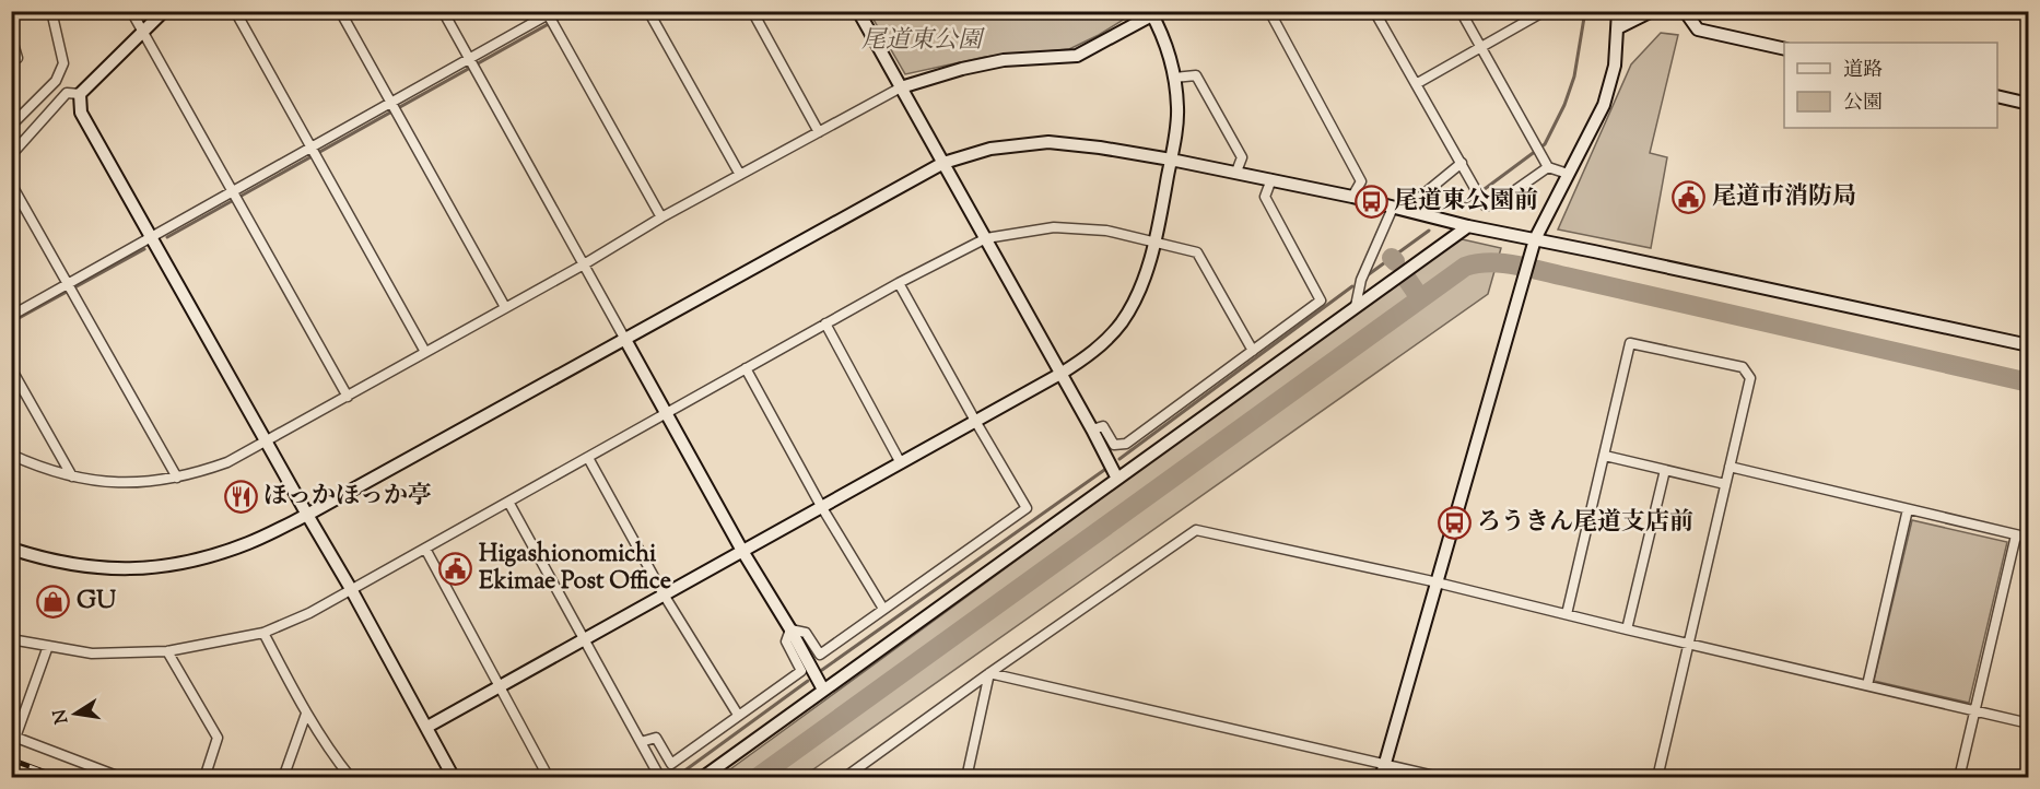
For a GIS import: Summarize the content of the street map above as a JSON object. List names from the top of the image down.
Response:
{
  "parks": ["尾道東公園"],
  "places": {
    "public building": ["尾道市消防局", "Higashionomichi Ekimae Post Office"],
    "bus stop": ["尾道東公園前", "ろうきん尾道支店前"],
    "restaurant": ["ほっかほっか亭"],
    "shop": ["GU"]
  },
  "legend": ["道路", "公園"],
  "north": "left"
}
